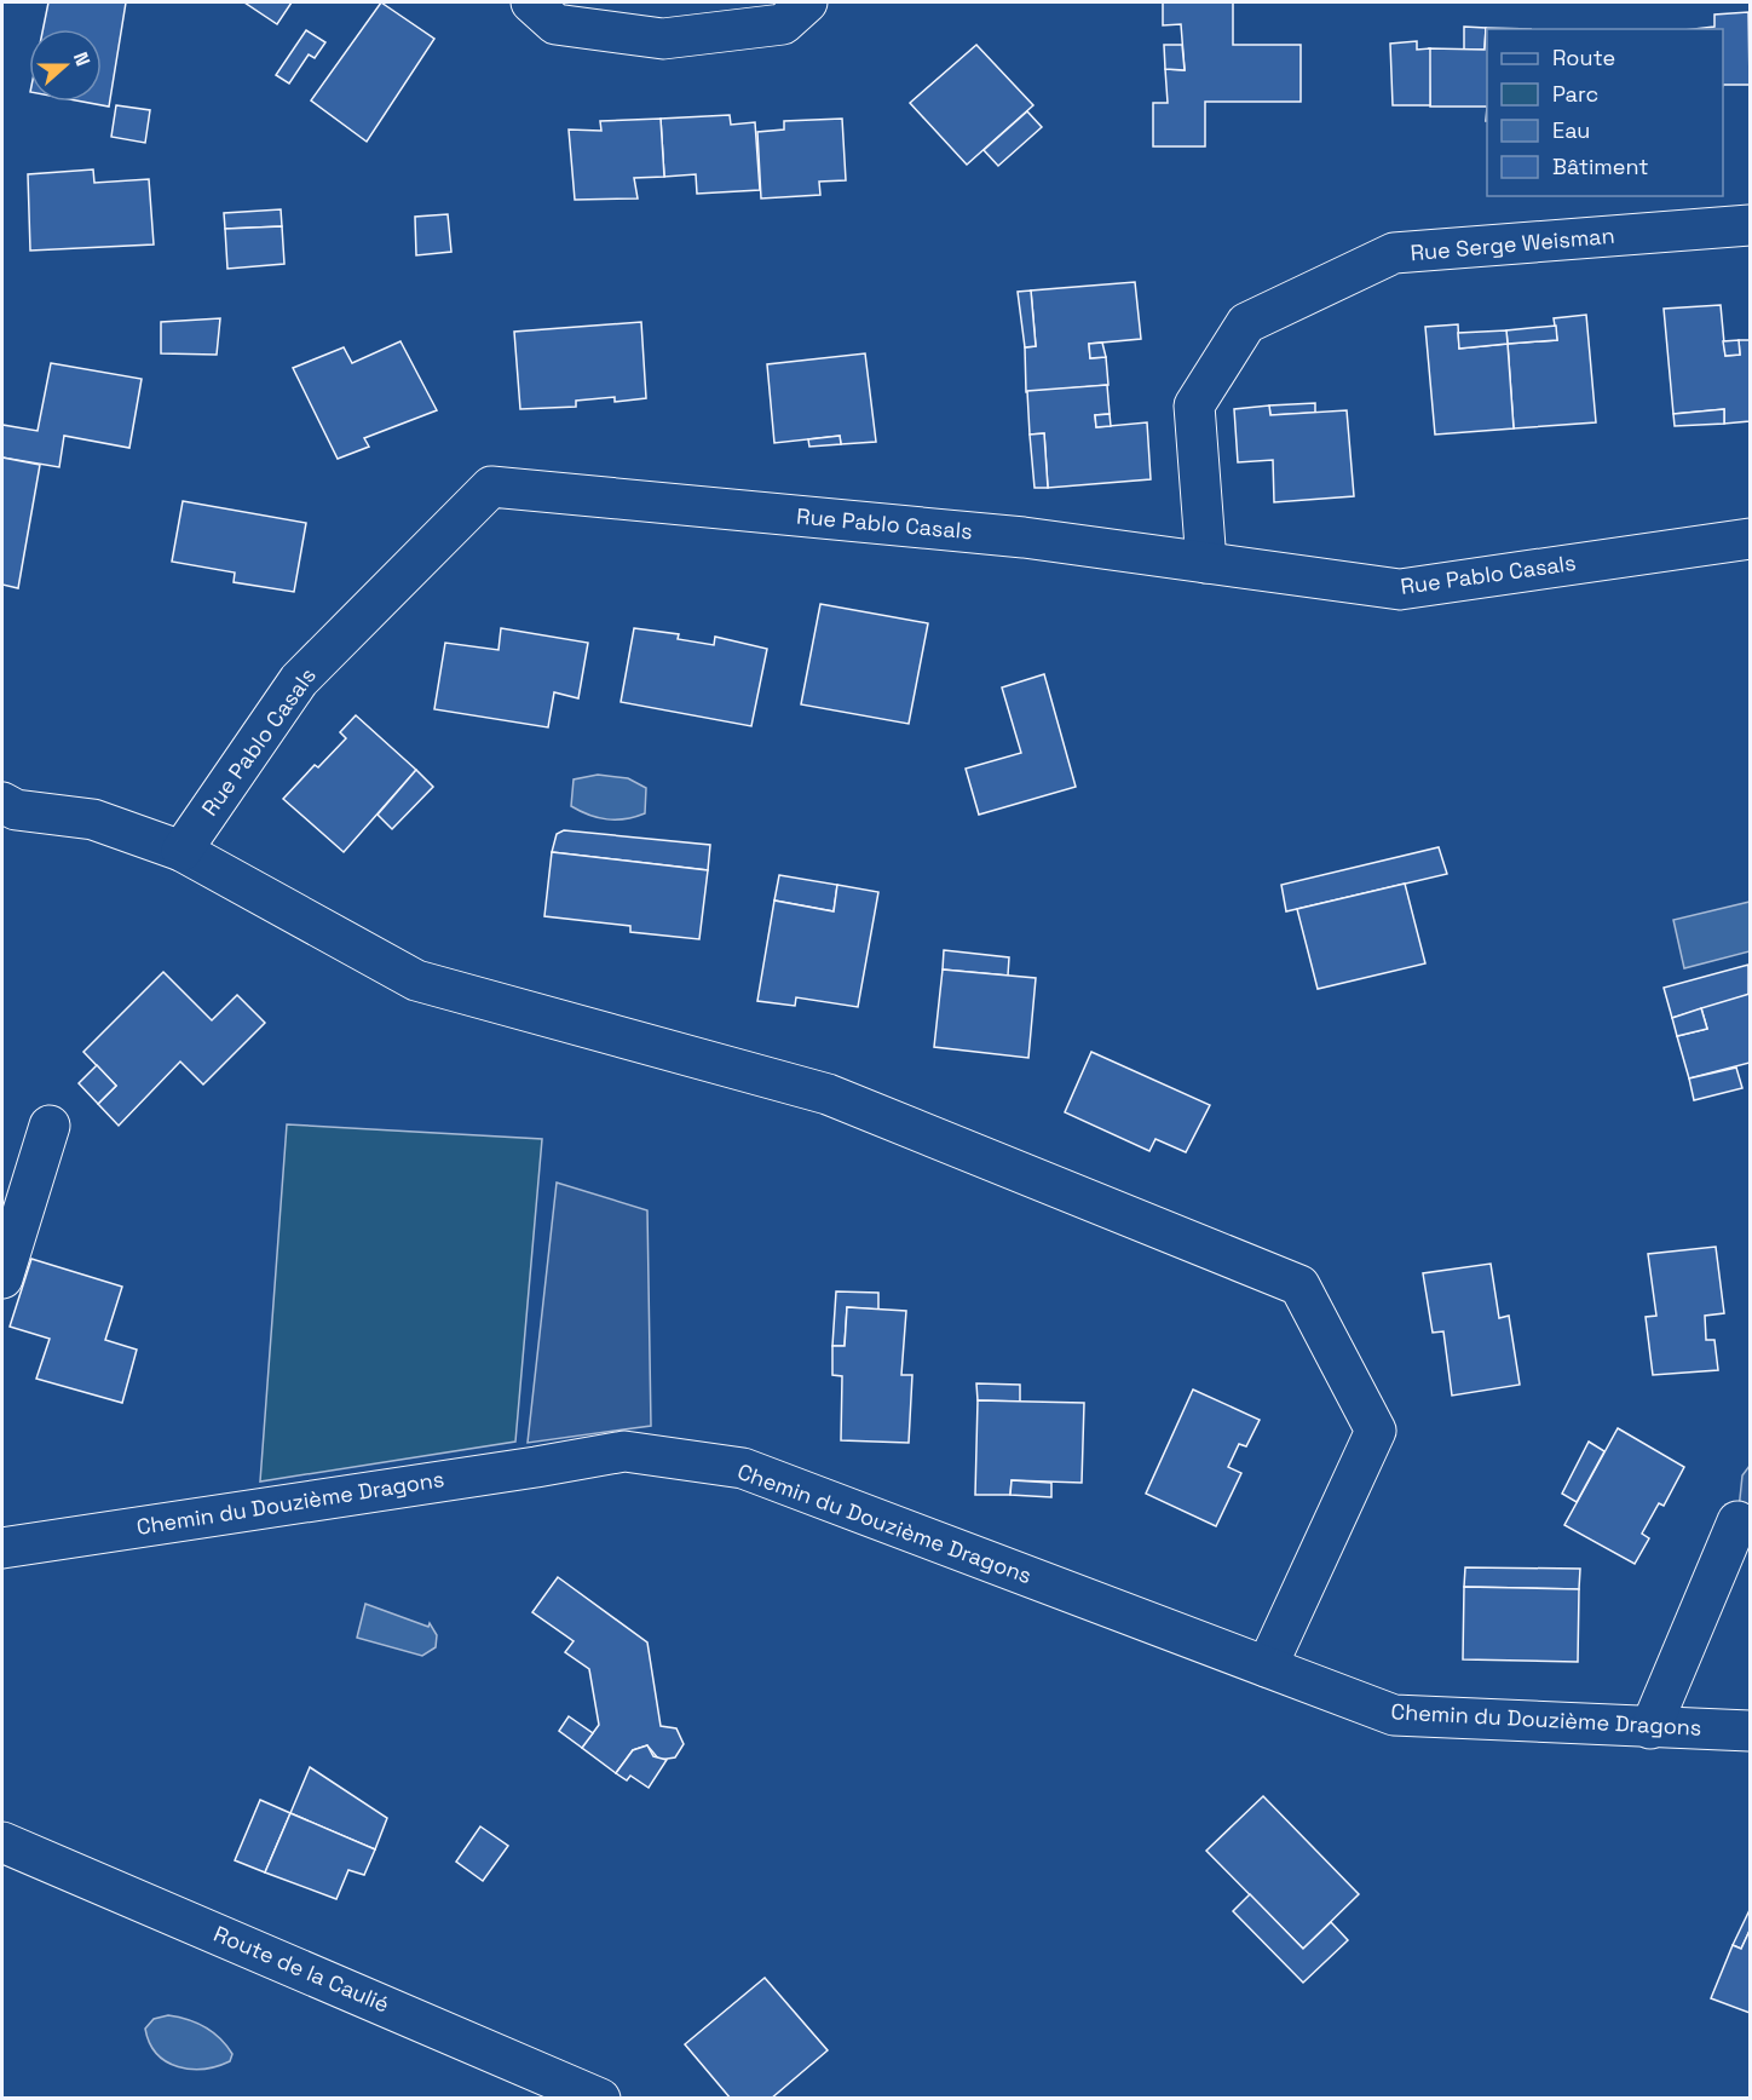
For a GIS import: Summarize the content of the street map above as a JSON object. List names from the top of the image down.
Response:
{
  "streets": {
    "street": [
      "Rue Serge Weisman",
      "Rue Pablo Casals",
      "Chemin du Douzième Dragons",
      "Route de la Caulié"
    ]
  },
  "crossings": [
    ["Rue Serge Weisman", "Rue Pablo Casals"]
  ],
  "legend": [
    "Route",
    "Parc",
    "Eau",
    "Bâtiment"
  ],
  "north": "right"
}
